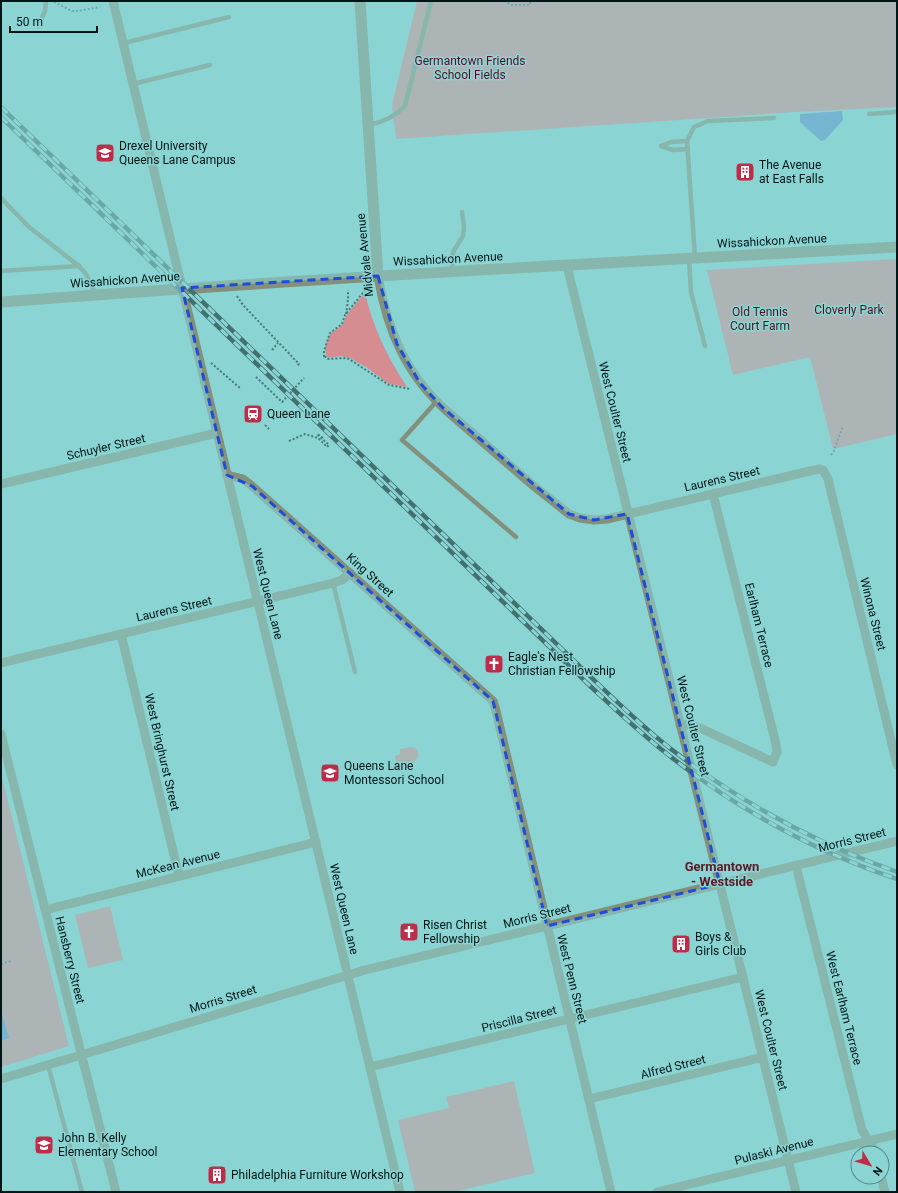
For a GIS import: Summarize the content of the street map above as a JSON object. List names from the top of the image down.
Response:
{
  "streets": {
    "street": [
      "Wissahickon Avenue",
      "Midvale Avenue",
      "West Coulter Street",
      "Schuyler Street",
      "Laurens Street",
      "King Street",
      "West Queen Lane",
      "Winona Street",
      "Earlham Terrace",
      "West Bringhurst Street",
      "Morris Street",
      "McKean Avenue",
      "Hansberry Street",
      "West Penn Street",
      "West Earlham Terrace",
      "Priscilla Street",
      "Alfred Street",
      "Pulaski Avenue"
    ]
  },
  "crossings": [
    ["Wissahickon Avenue", "Midvale Avenue"],
    ["Wissahickon Avenue", "West Coulter Street"],
    ["Wissahickon Avenue", "West Queen Lane"],
    ["Midvale Avenue", "West Coulter Street"],
    ["Midvale Avenue", "Laurens Street"],
    ["West Coulter Street", "Laurens Street"],
    ["West Coulter Street", "Earlham Terrace"],
    ["West Coulter Street", "Morris Street"],
    ["West Coulter Street", "Priscilla Street"],
    ["West Coulter Street", "Alfred Street"],
    ["West Coulter Street", "Pulaski Avenue"],
    ["Schuyler Street", "West Queen Lane"],
    ["Laurens Street", "King Street"],
    ["Laurens Street", "West Queen Lane"],
    ["Laurens Street", "Winona Street"],
    ["Laurens Street", "Earlham Terrace"],
    ["Laurens Street", "West Bringhurst Street"],
    ["King Street", "West Queen Lane"],
    ["King Street", "West Penn Street"],
    ["West Queen Lane", "Morris Street"],
    ["West Queen Lane", "McKean Avenue"],
    ["West Queen Lane", "Priscilla Street"],
    ["West Bringhurst Street", "McKean Avenue"],
    ["Morris Street", "Hansberry Street"],
    ["Morris Street", "West Penn Street"],
    ["Morris Street", "West Earlham Terrace"],
    ["McKean Avenue", "Hansberry Street"],
    ["West Penn Street", "Priscilla Street"],
    ["West Penn Street", "Alfred Street"],
    ["West Earlham Terrace", "Pulaski Avenue"]
  ],
  "districts": ["Germantown - Westside"],
  "parks": ["Germantown Friends School Fields", "Cloverly Park", "Old Tennis Court Farm"],
  "places": {
    "school or university": ["Drexel University Queens Lane Campus", "Queens Lane Montessori School", "John B. Kelly Elementary School"],
    "building": ["The Avenue at East Falls", "Boys & Girls Club", "Philadelphia Furniture Workshop"],
    "station": ["Queen Lane"],
    "church": ["Eagle's Nest Christian Fellowship", "Risen Christ Fellowship"]
  },
  "scale_bar": "50 m",
  "north": "bottom right"
}
